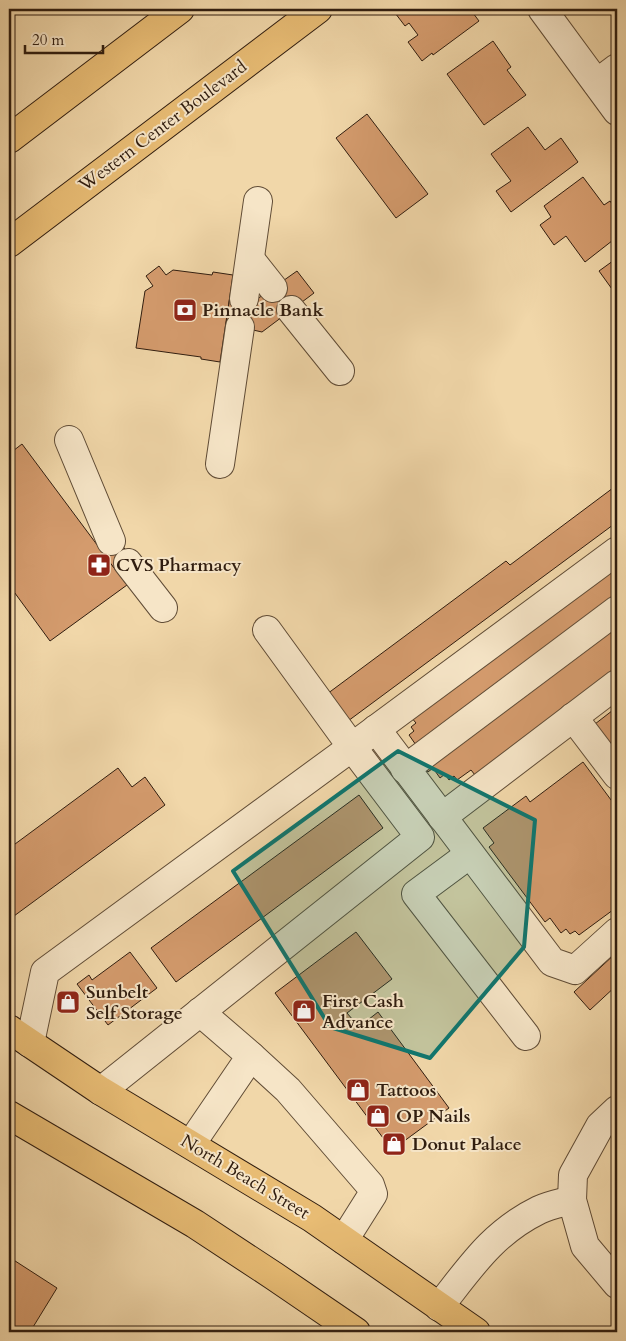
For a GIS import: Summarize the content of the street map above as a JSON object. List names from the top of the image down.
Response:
{
  "streets": {
    "main road": ["Western Center Boulevard", "North Beach Street"]
  },
  "places": {
    "bank": ["Pinnacle Bank"],
    "pharmacy": ["CVS Pharmacy"],
    "shop": [
      "Sunbelt Self Storage",
      "First Cash Advance",
      "Tattoos",
      "OP Nails",
      "Donut Palace"
    ]
  },
  "scale_bar": "20 m"
}
